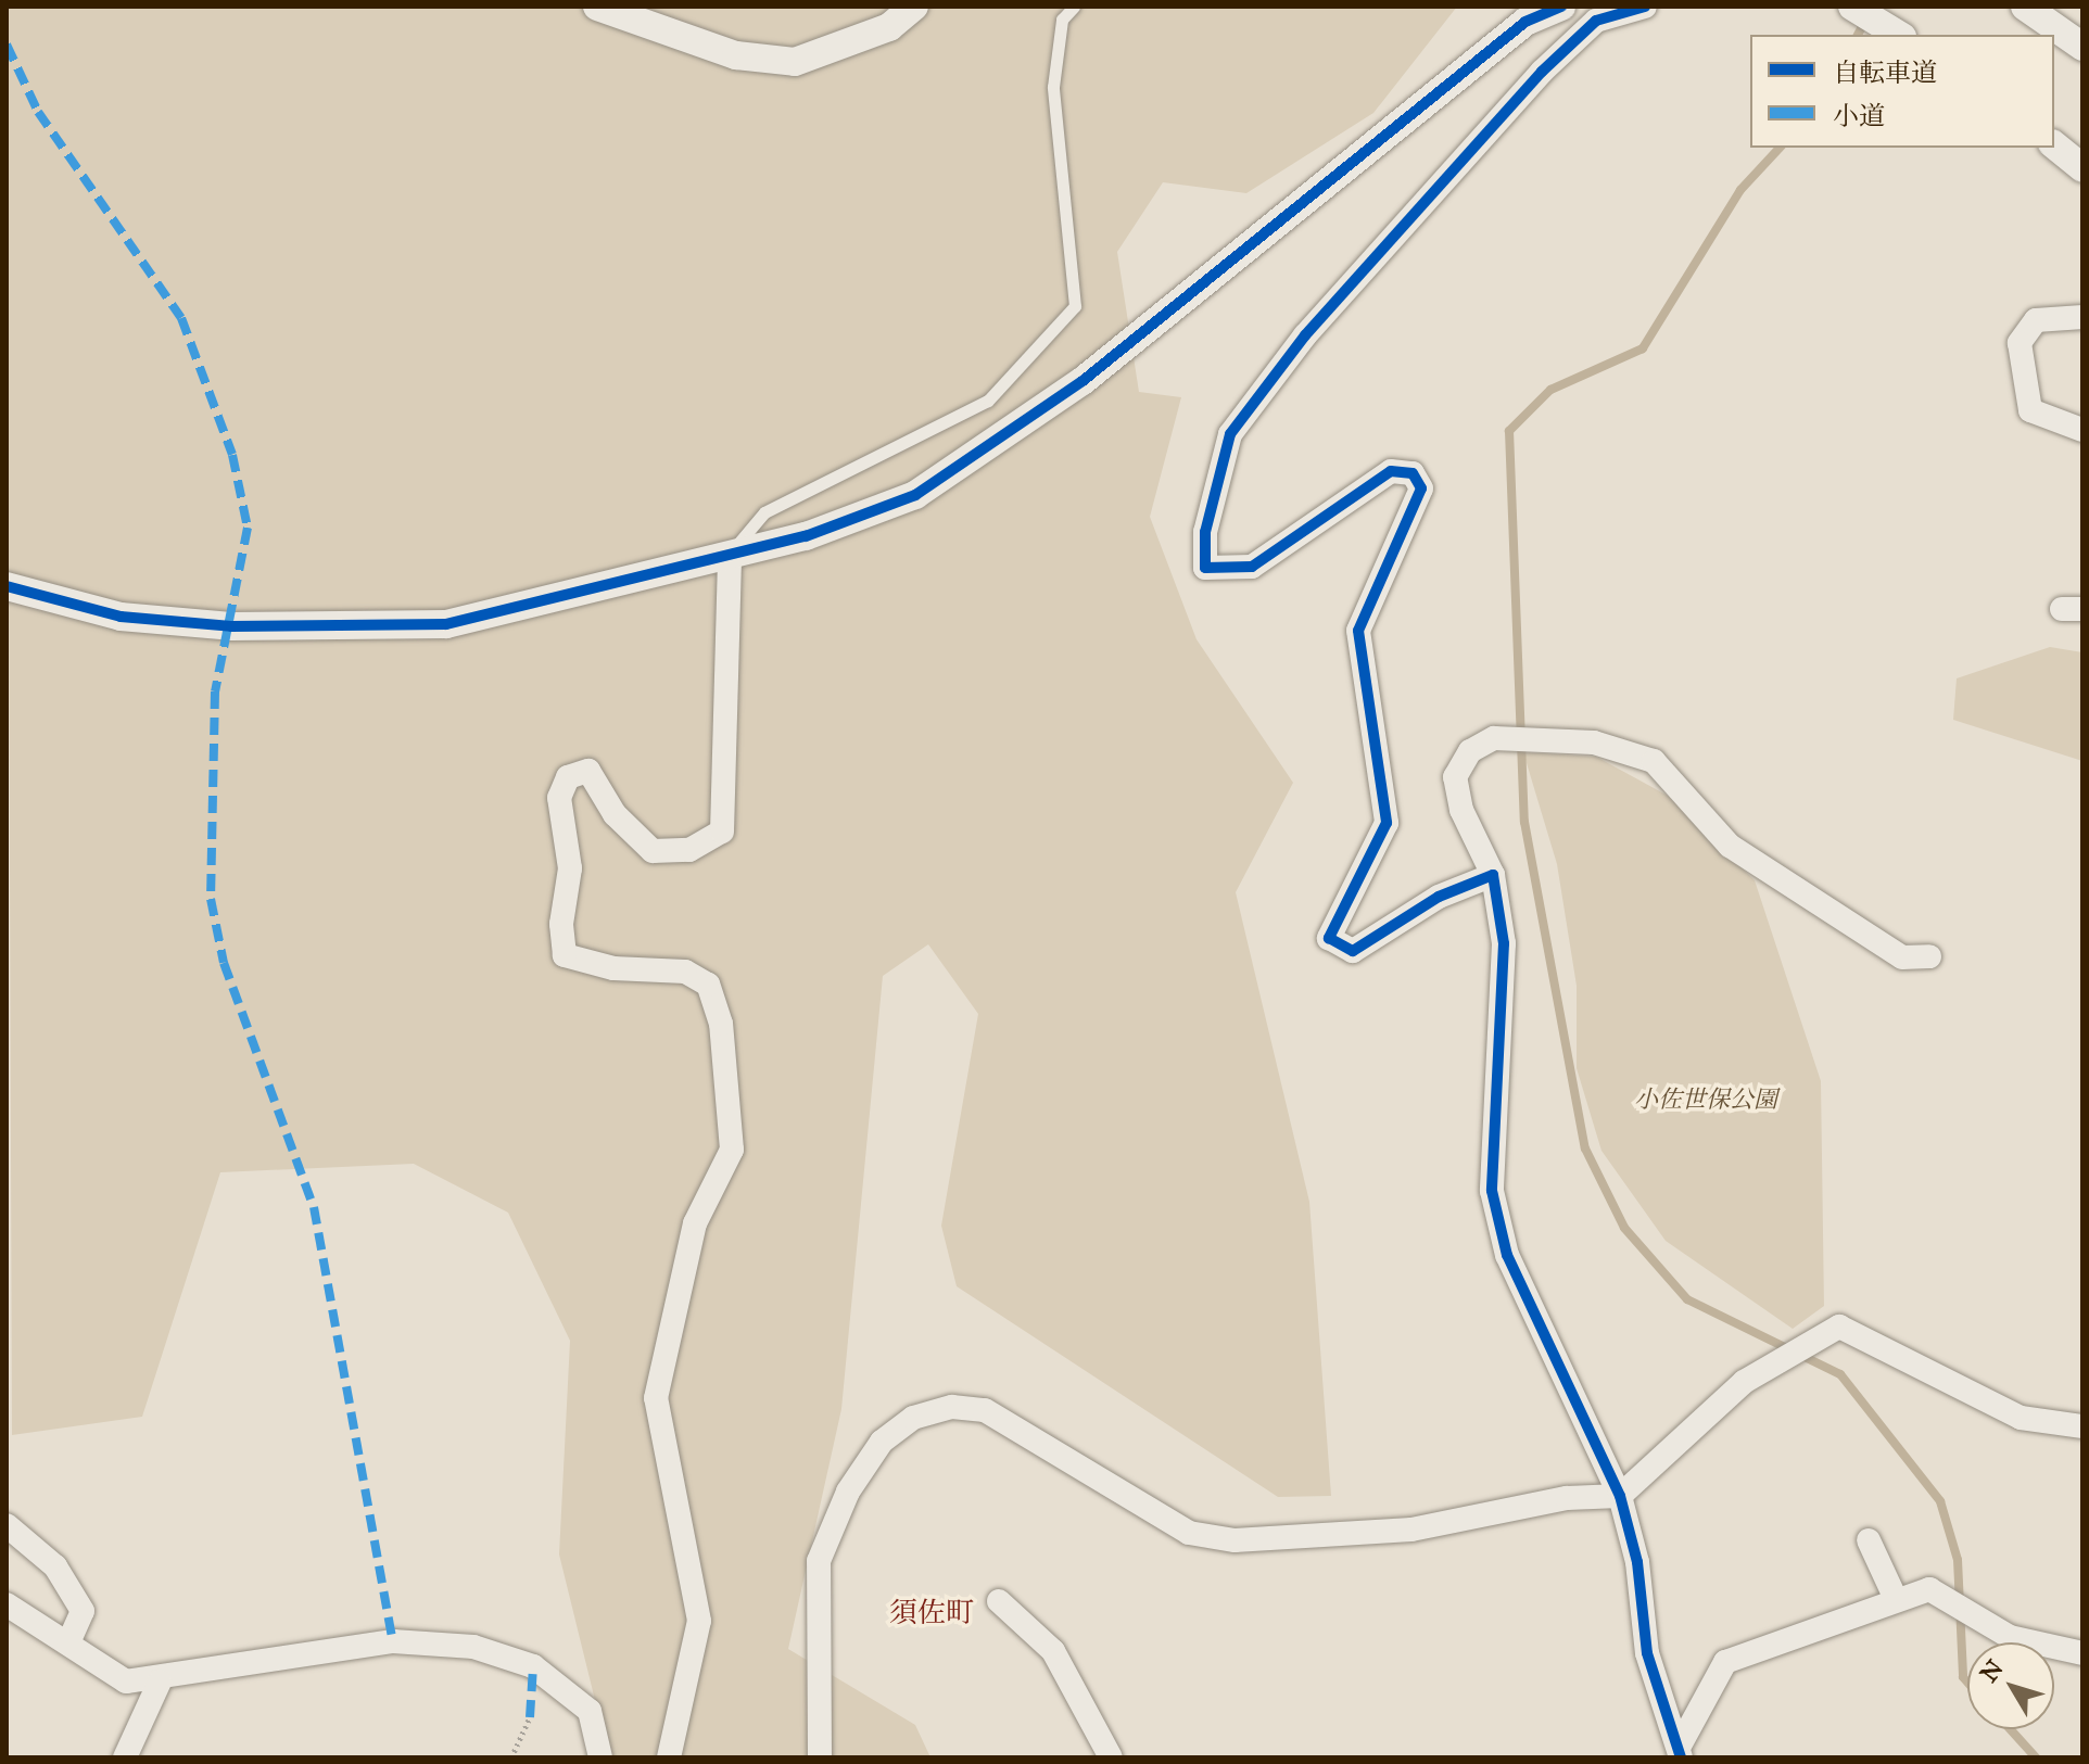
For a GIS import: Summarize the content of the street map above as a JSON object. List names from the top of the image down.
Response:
{
  "districts": ["須佐町"],
  "parks": ["小佐世保公園"],
  "legend": ["自転車道", "小道"],
  "north": "top left"
}
